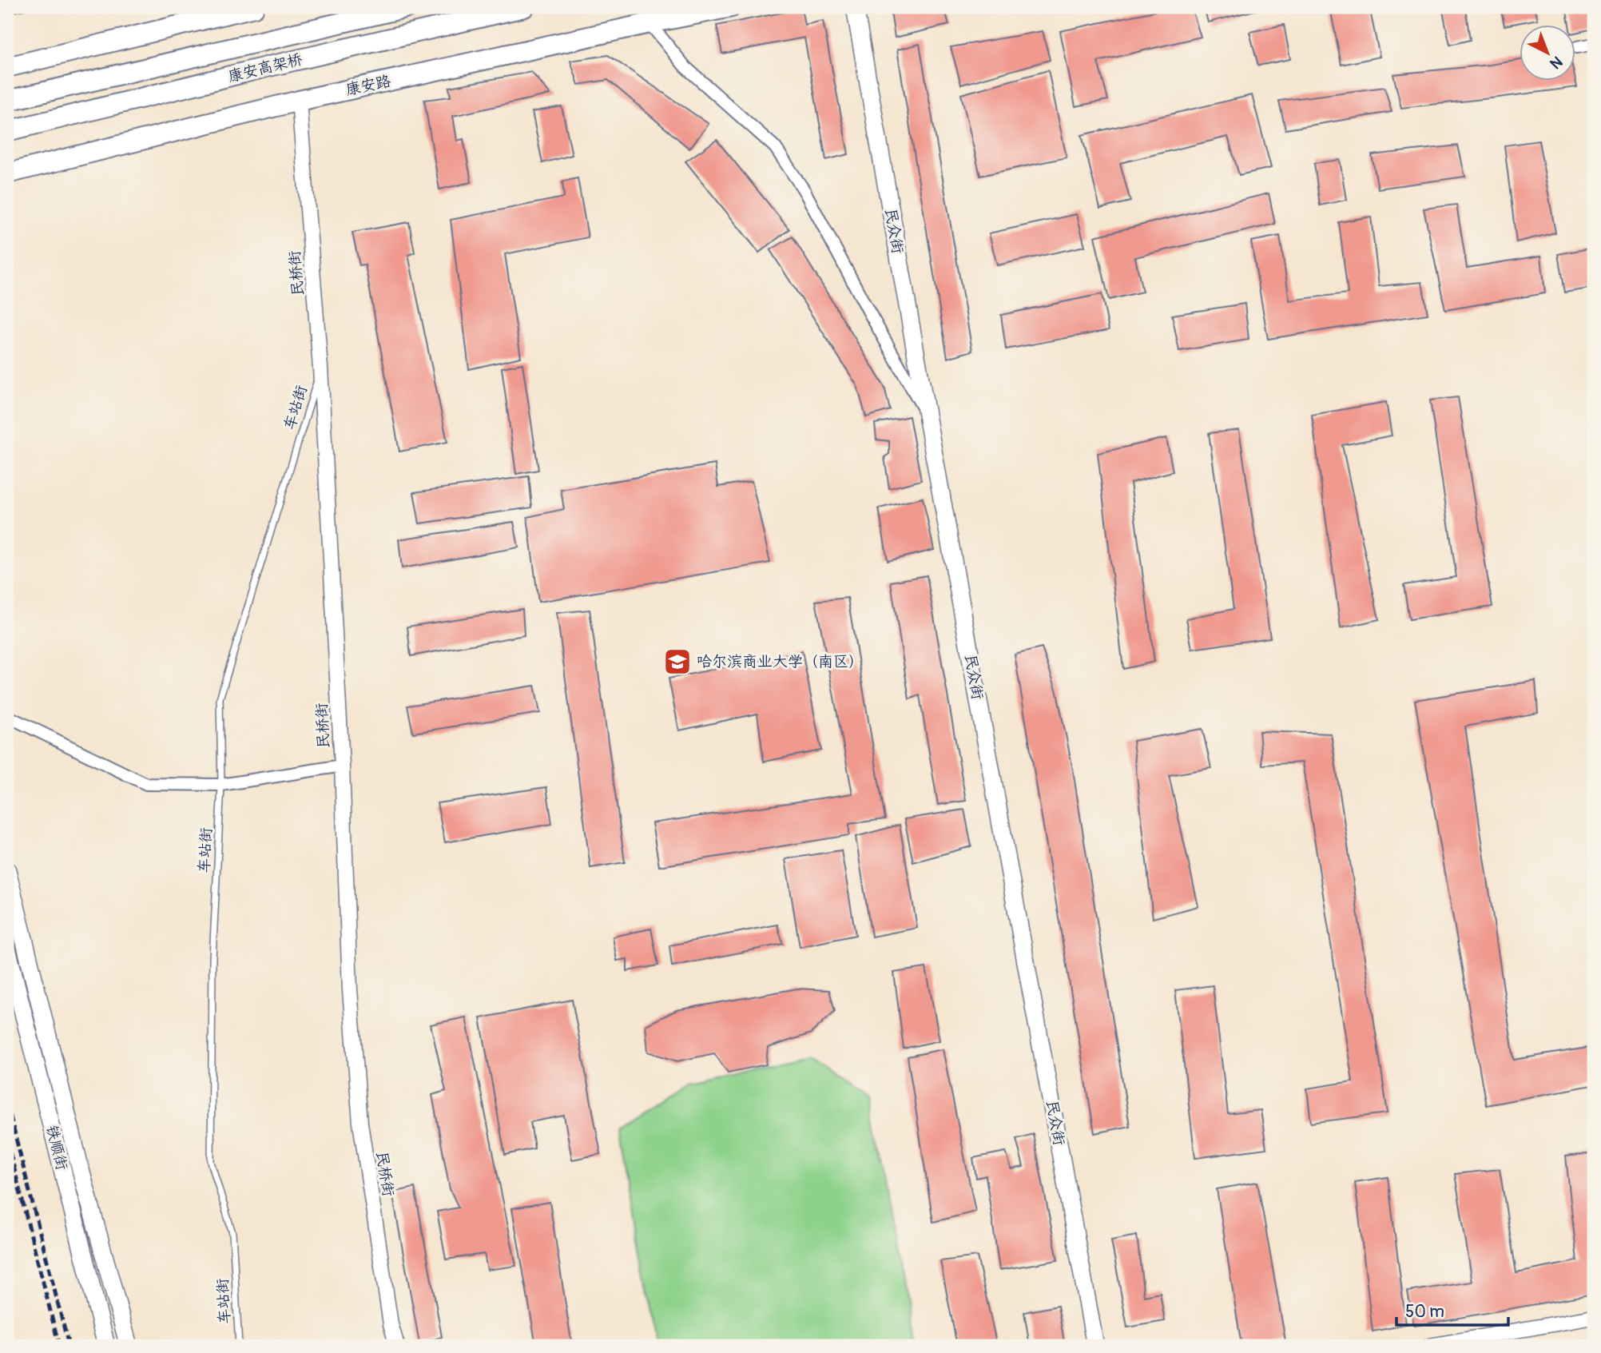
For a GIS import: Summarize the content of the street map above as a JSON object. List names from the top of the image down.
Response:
{
  "streets": {
    "highway": ["康安高架桥", "康安路"],
    "main road": ["民众街", "铁顺街"],
    "street": ["民桥街"],
    "lane": ["车站街"]
  },
  "crossings": [
    ["康安路", "民桥街"],
    ["民桥街", "车站街"]
  ],
  "places": {
    "school or university": ["哈尔滨商业大学（南区）"]
  },
  "scale_bar": "50 m",
  "north": "bottom right"
}
